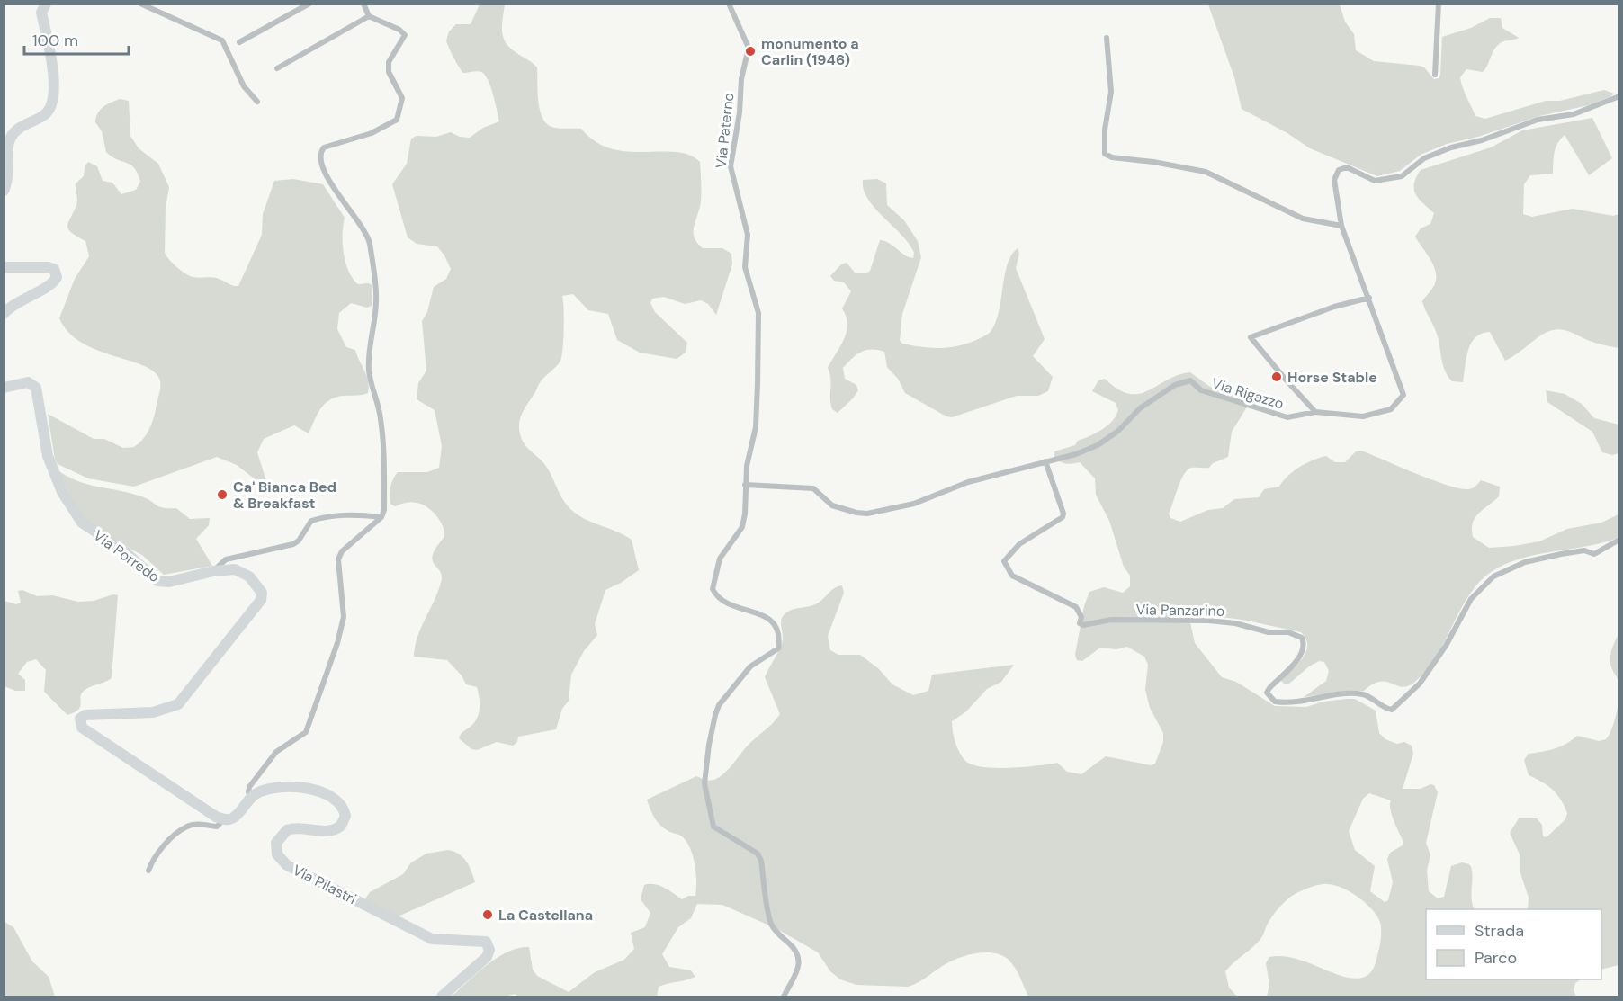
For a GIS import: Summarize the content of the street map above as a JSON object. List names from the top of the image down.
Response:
{
  "streets": {
    "main road": ["Via Porredo", "Via Pilastri"],
    "street": ["Via Paterno", "Via Rigazzo", "Via Panzarino"]
  },
  "crossings": [
    ["Via Paterno", "Via Rigazzo"],
    ["Via Rigazzo", "Via Panzarino"]
  ],
  "places": [
    "monumento a Carlin (1946)",
    "Horse Stable",
    "Ca' Bianca Bed & Breakfast",
    "La Castellana"
  ],
  "legend": ["Strada", "Parco"],
  "scale_bar": "100 m"
}
